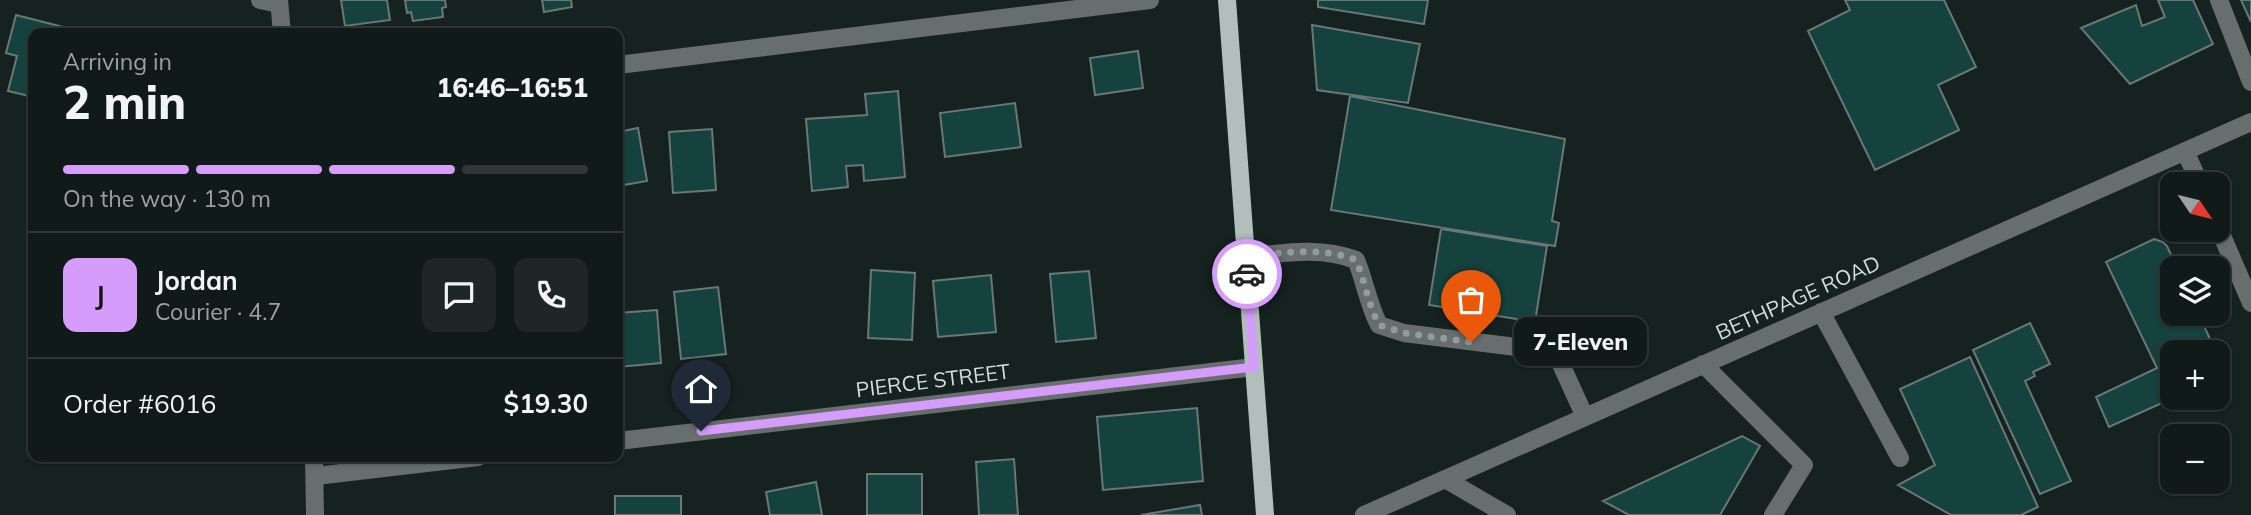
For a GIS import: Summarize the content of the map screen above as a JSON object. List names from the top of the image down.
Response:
{
  "streets": {
    "street": ["BETHPAGE ROAD", "PIERCE STREET"]
  },
  "places": ["7-Eleven"],
  "north": "bottom right",
  "page": {
    "heading": ["2 min", "Arriving in", "16:46–16:51"],
    "panel": [
      "Jordan",
      "Courier · 4.7",
      "Order #6016",
      "$19.30"
    ],
    "bar": "On the way · 130 m",
    "map_buttons": ["+", "−"],
    "round": "J",
    "bubble": "7-Eleven"
  }
}
